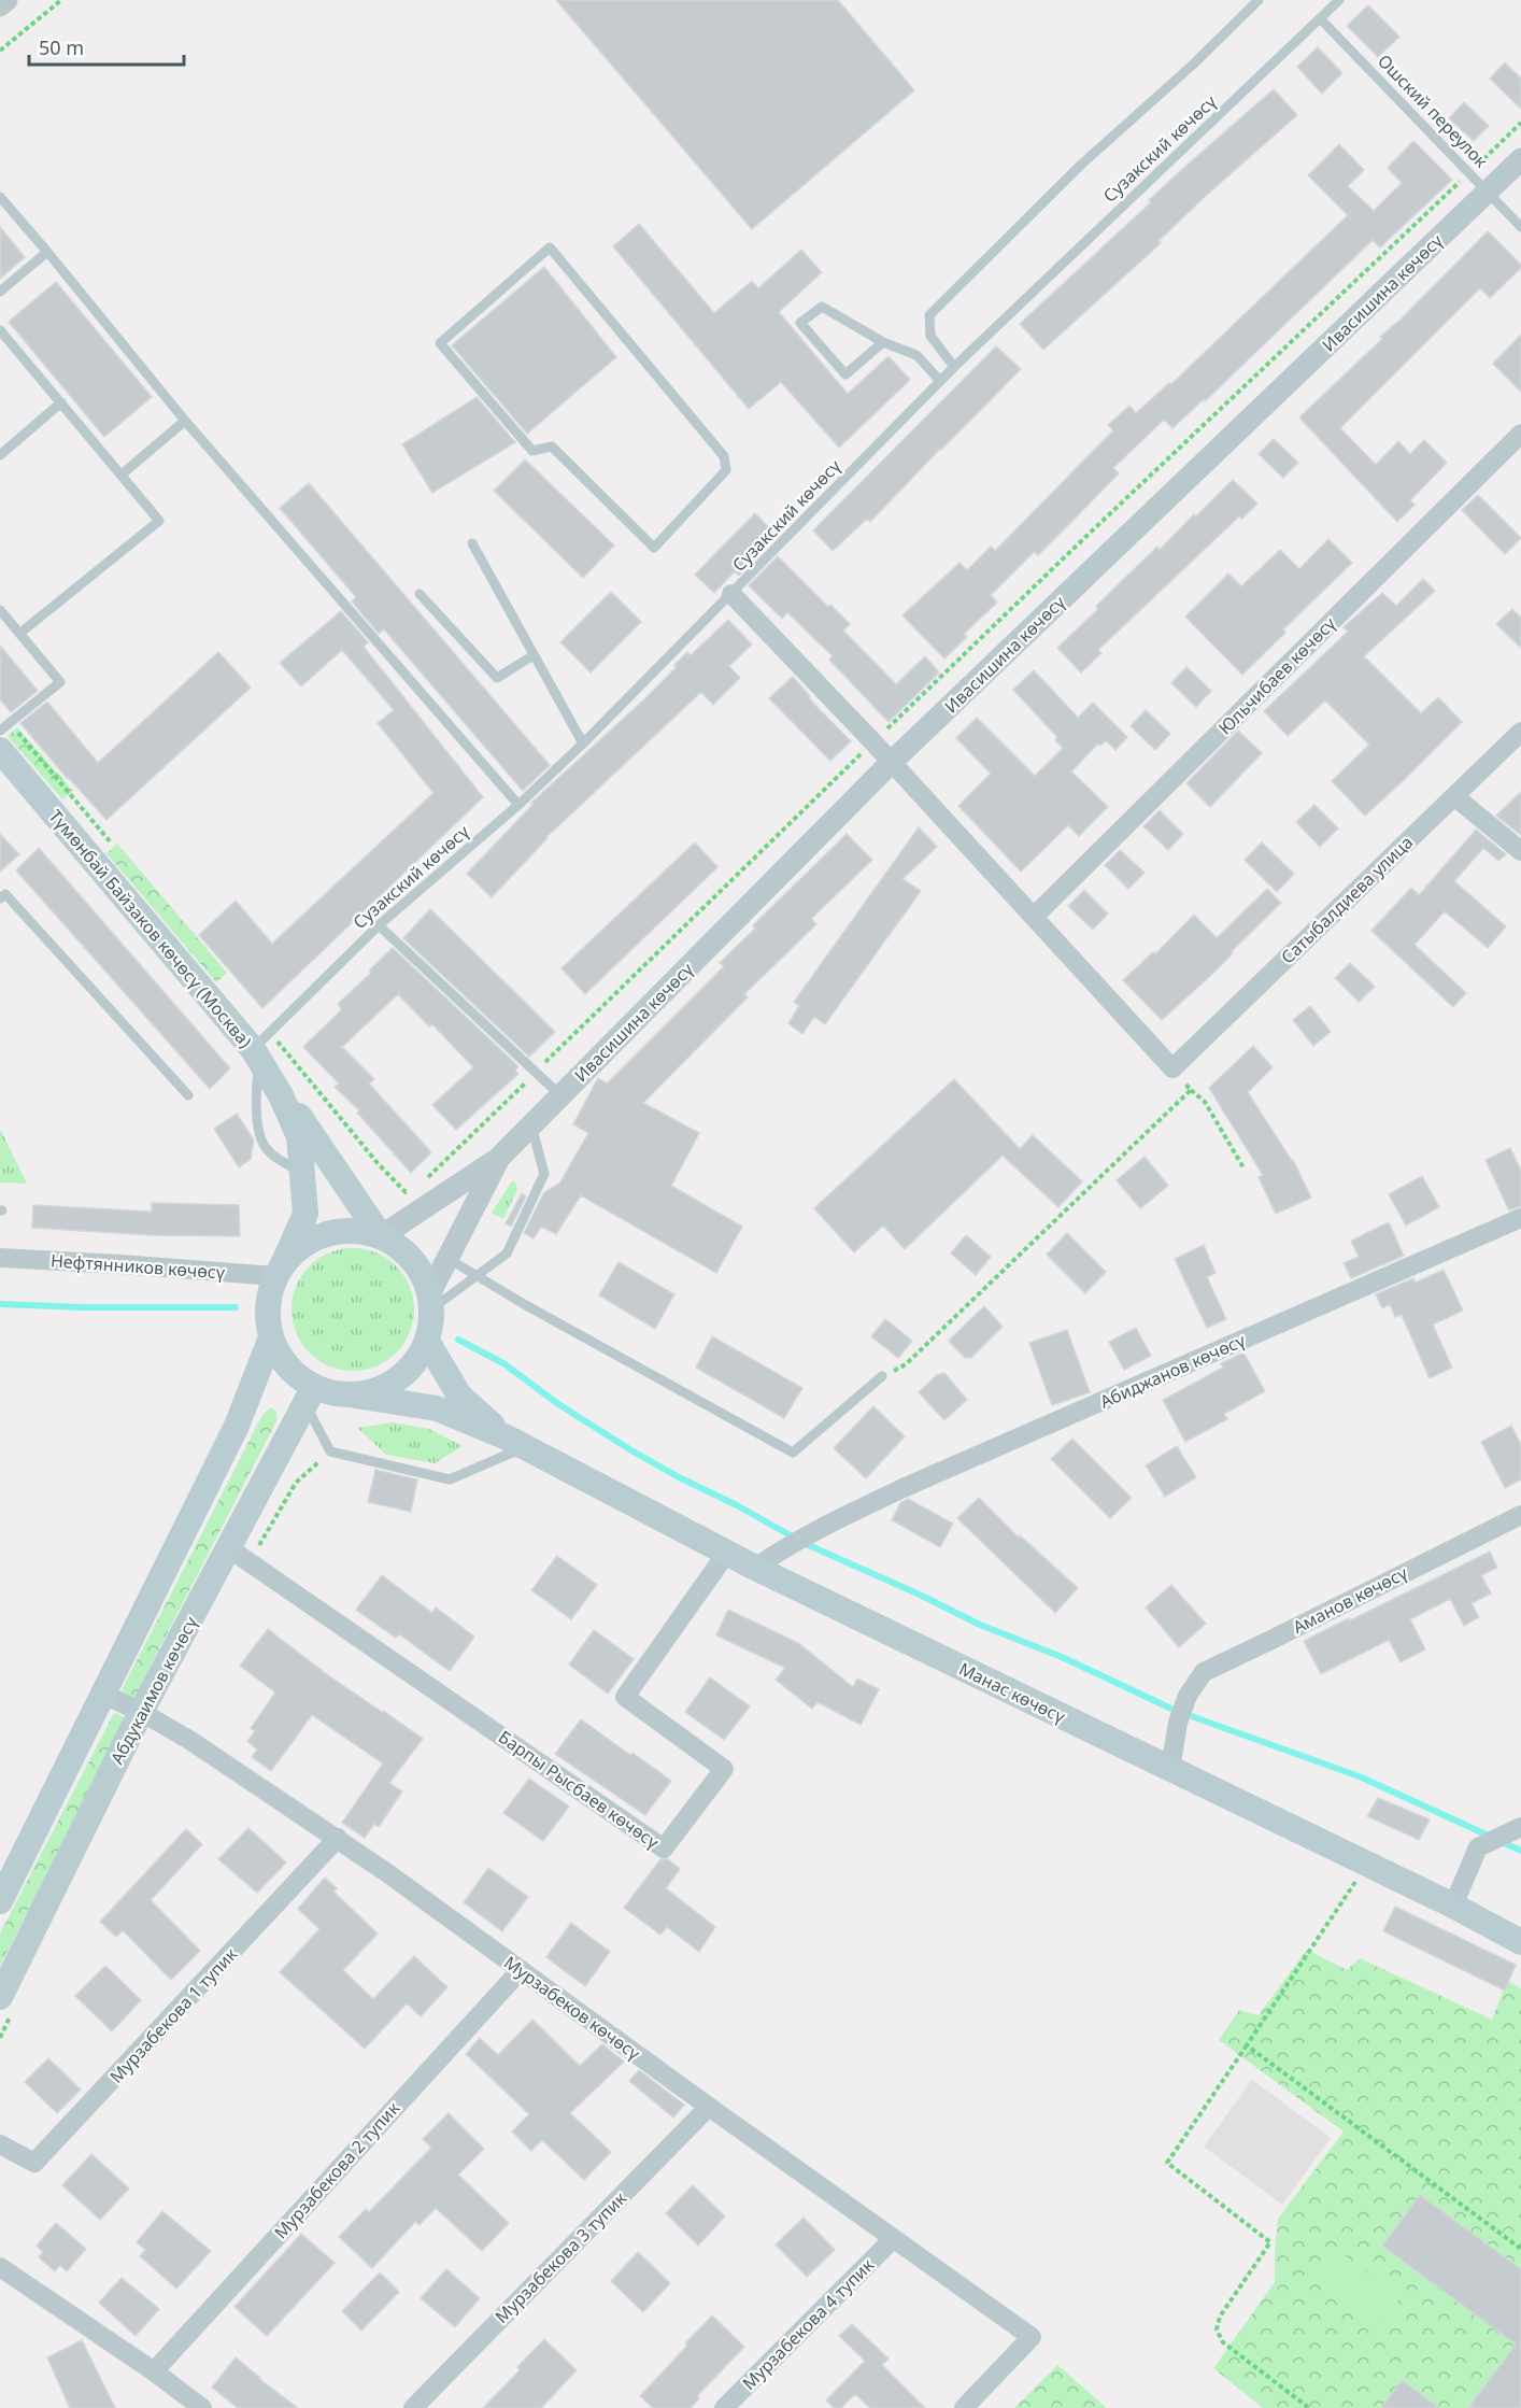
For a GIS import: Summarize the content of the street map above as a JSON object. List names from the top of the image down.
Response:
{
  "streets": {
    "main road": ["Түмөнбай Байзаков көчөсү (Москва)", "Абдукаимов көчөсү", "Манас көчөсү"],
    "street": [
      "Ивасишина көчөсү",
      "Юльчибаев көчөсү",
      "Сатыбалдиева улица",
      "Нефтянников көчөсү",
      "Абиджанов көчөсү",
      "Аманов көчөсү",
      "Барпы Рысбаев көчөсү",
      "Мурзабеков көчөсү",
      "Мурзабекова 1 тупик",
      "Мурзабекова 2 тупик",
      "Мурзабекова 3 тупик",
      "Мурзабекова 4 тупик"
    ],
    "lane": ["Ошский переулок", "Сузакский көчөсү"]
  },
  "crossings": [
    ["Ошский переулок", "Сузакский көчөсү"],
    ["Ошский переулок", "Ивасишина көчөсү"],
    ["Сузакский көчөсү", "Түмөнбай Байзаков көчөсү (Москва)"],
    ["Түмөнбай Байзаков көчөсү (Москва)", "Нефтянников көчөсү"],
    ["Түмөнбай Байзаков көчөсү (Москва)", "Абдукаимов көчөсү"],
    ["Нефтянников көчөсү", "Абдукаимов көчөсү"],
    ["Абиджанов көчөсү", "Манас көчөсү"],
    ["Аманов көчөсү", "Манас көчөсү"],
    ["Абдукаимов көчөсү", "Барпы Рысбаев көчөсү"],
    ["Абдукаимов көчөсү", "Мурзабеков көчөсү"],
    ["Манас көчөсү", "Барпы Рысбаев көчөсү"],
    ["Мурзабеков көчөсү", "Мурзабекова 1 тупик"],
    ["Мурзабеков көчөсү", "Мурзабекова 2 тупик"],
    ["Мурзабеков көчөсү", "Мурзабекова 3 тупик"],
    ["Мурзабеков көчөсү", "Мурзабекова 4 тупик"]
  ],
  "scale_bar": "50 m"
}
